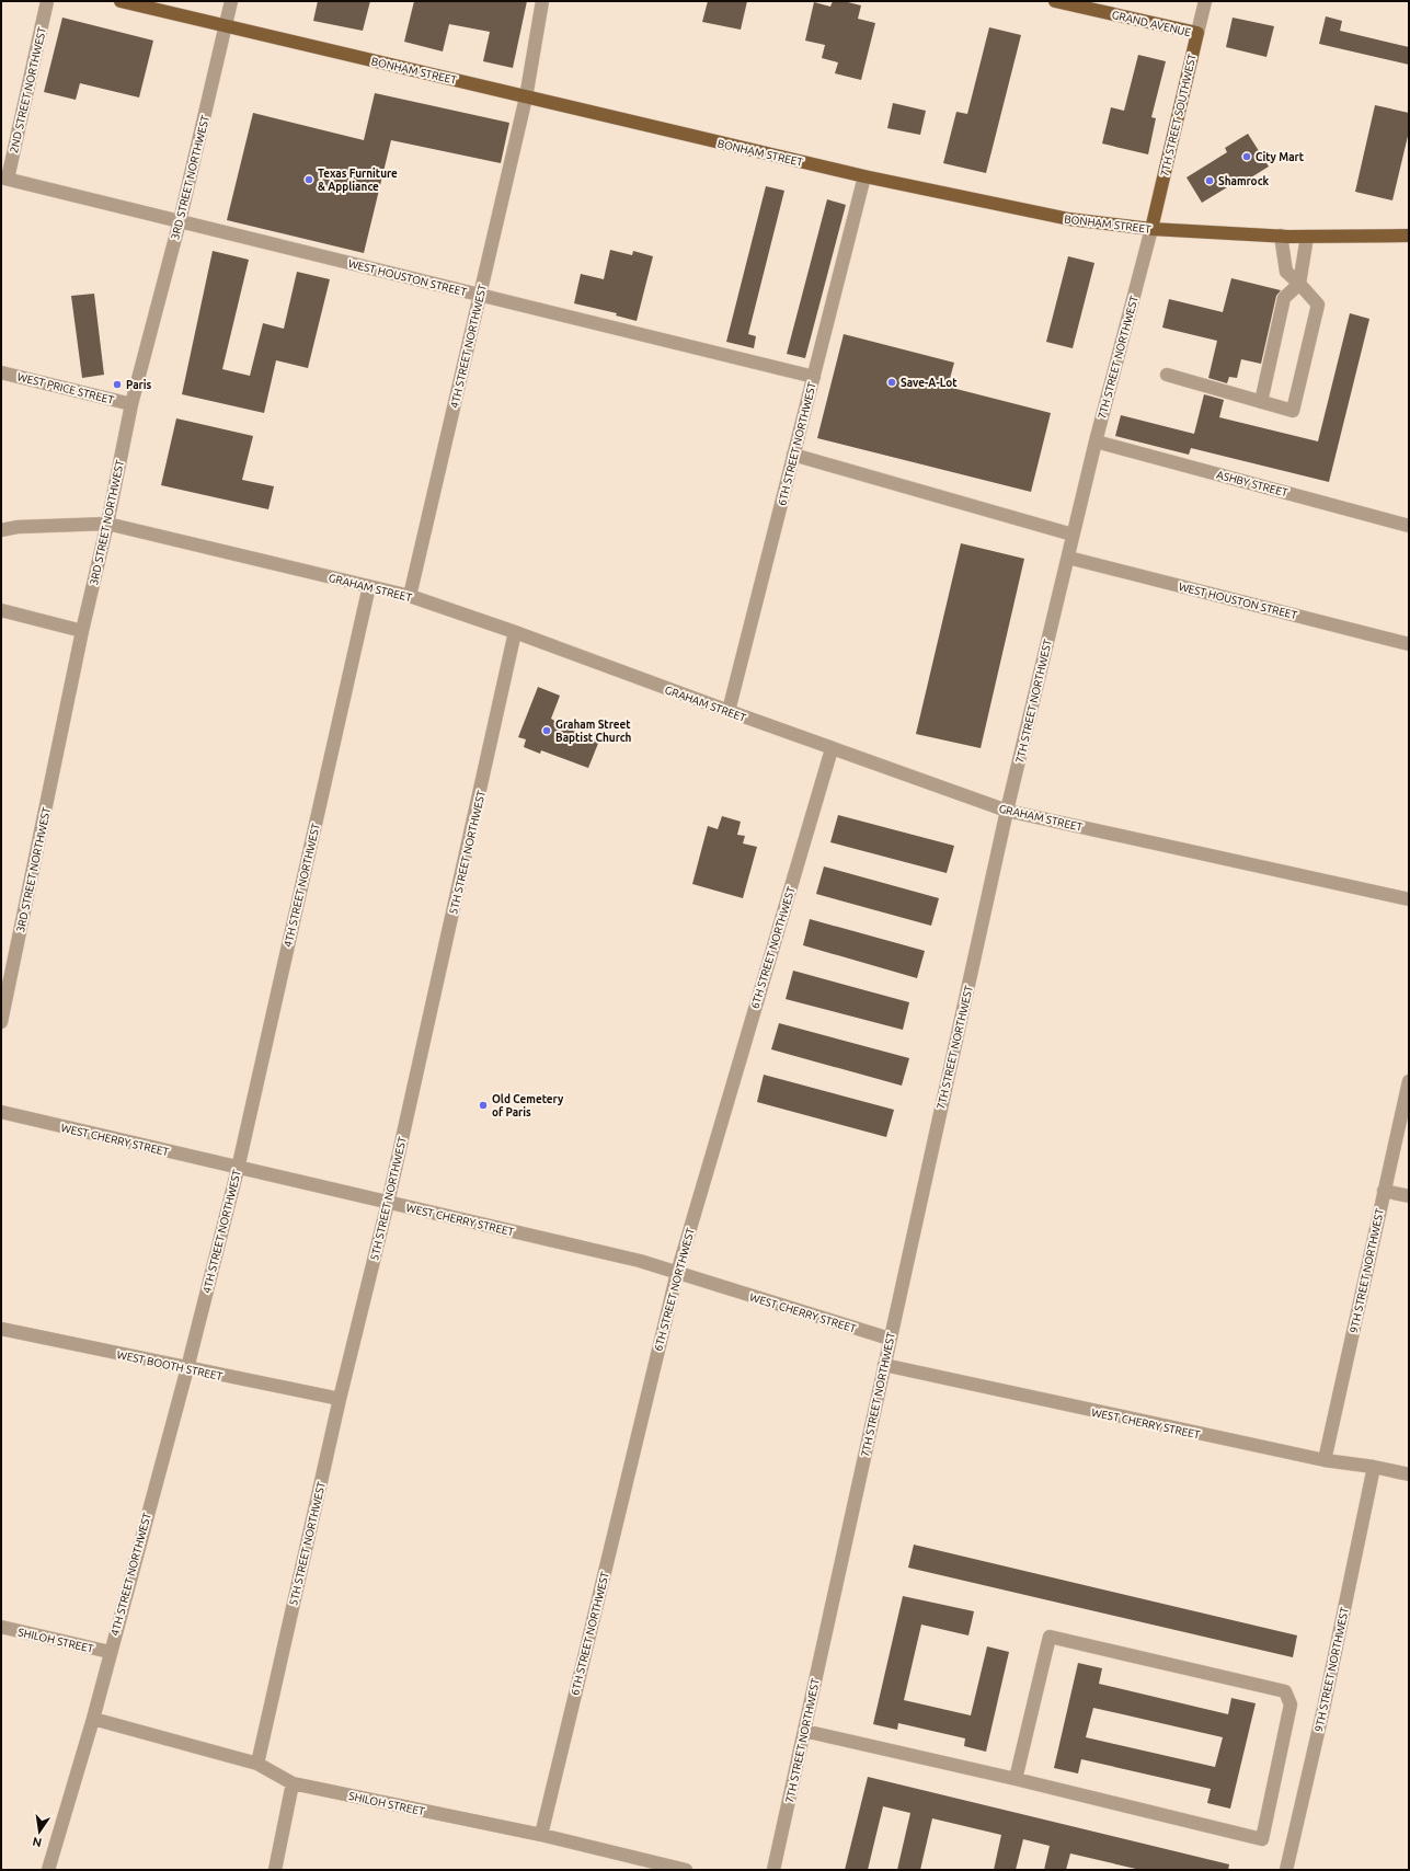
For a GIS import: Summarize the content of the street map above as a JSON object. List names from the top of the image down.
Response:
{
  "streets": {
    "main road": ["GRAND AVENUE", "BONHAM STREET", "7TH STREET SOUTHWEST"],
    "street": [
      "2ND STREET NORTHWEST",
      "3RD STREET NORTHWEST",
      "WEST HOUSTON STREET",
      "4TH STREET NORTHWEST",
      "7TH STREET NORTHWEST",
      "WEST PRICE STREET",
      "6TH STREET NORTHWEST",
      "ASHBY STREET",
      "GRAHAM STREET",
      "5TH STREET NORTHWEST",
      "WEST CHERRY STREET",
      "9TH STREET NORTHWEST",
      "WEST BOOTH STREET",
      "SHILOH STREET"
    ]
  },
  "crossings": [
    ["GRAND AVENUE", "7TH STREET SOUTHWEST"],
    ["BONHAM STREET", "7TH STREET SOUTHWEST"],
    ["BONHAM STREET", "3RD STREET NORTHWEST"],
    ["BONHAM STREET", "4TH STREET NORTHWEST"],
    ["BONHAM STREET", "7TH STREET NORTHWEST"],
    ["BONHAM STREET", "6TH STREET NORTHWEST"],
    ["2ND STREET NORTHWEST", "WEST HOUSTON STREET"],
    ["7TH STREET SOUTHWEST", "7TH STREET NORTHWEST"],
    ["3RD STREET NORTHWEST", "WEST HOUSTON STREET"],
    ["3RD STREET NORTHWEST", "WEST PRICE STREET"],
    ["3RD STREET NORTHWEST", "GRAHAM STREET"],
    ["WEST HOUSTON STREET", "4TH STREET NORTHWEST"],
    ["WEST HOUSTON STREET", "7TH STREET NORTHWEST"],
    ["WEST HOUSTON STREET", "6TH STREET NORTHWEST"],
    ["4TH STREET NORTHWEST", "GRAHAM STREET"],
    ["4TH STREET NORTHWEST", "WEST CHERRY STREET"],
    ["4TH STREET NORTHWEST", "WEST BOOTH STREET"],
    ["4TH STREET NORTHWEST", "SHILOH STREET"],
    ["7TH STREET NORTHWEST", "ASHBY STREET"],
    ["7TH STREET NORTHWEST", "GRAHAM STREET"],
    ["7TH STREET NORTHWEST", "WEST CHERRY STREET"],
    ["6TH STREET NORTHWEST", "GRAHAM STREET"],
    ["6TH STREET NORTHWEST", "WEST CHERRY STREET"],
    ["6TH STREET NORTHWEST", "SHILOH STREET"],
    ["GRAHAM STREET", "5TH STREET NORTHWEST"],
    ["5TH STREET NORTHWEST", "WEST CHERRY STREET"],
    ["5TH STREET NORTHWEST", "WEST BOOTH STREET"],
    ["5TH STREET NORTHWEST", "SHILOH STREET"],
    ["WEST CHERRY STREET", "9TH STREET NORTHWEST"]
  ],
  "places": [
    "City Mart",
    "Texas Furniture & Appliance",
    "Shamrock",
    "Save-A-Lot",
    "Paris",
    "Graham Street Baptist Church",
    "Old Cemetery of Paris"
  ],
  "north": "bottom"
}
